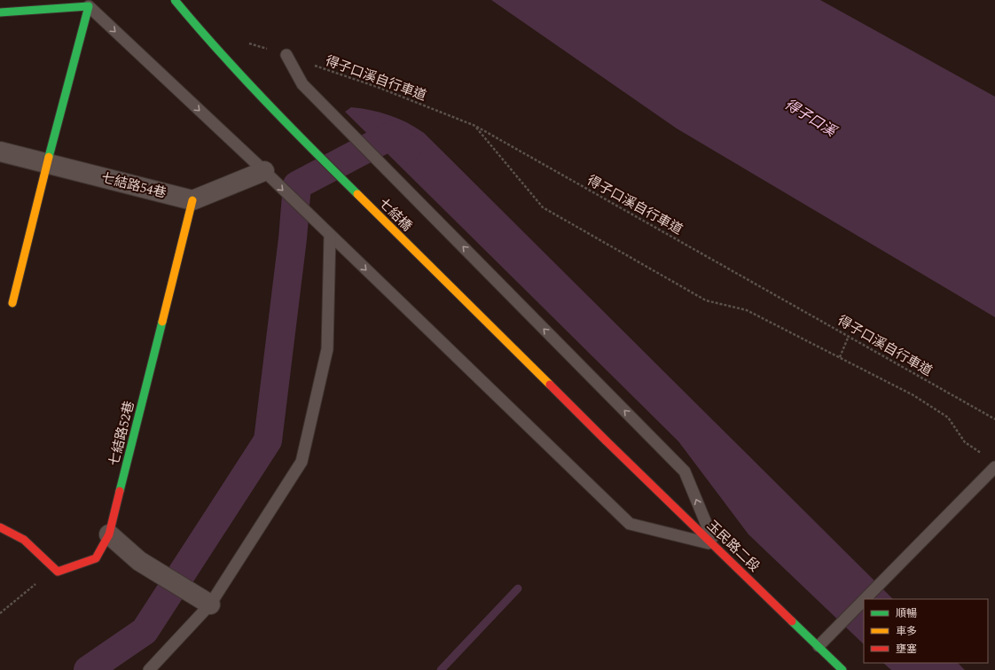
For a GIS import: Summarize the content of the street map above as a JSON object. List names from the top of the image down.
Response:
{
  "streets": {
    "street": [
      "七結路54巷",
      "七結橋",
      "七結路52巷",
      "玉民路二段"
    ],
    "path": ["得子口溪自行車道"]
  },
  "crossings": [
    ["七結路54巷", "七結路52巷"],
    ["七結橋", "玉民路二段"]
  ],
  "water": ["得子口溪"],
  "legend": ["順暢", "車多", "壅塞"]
}
